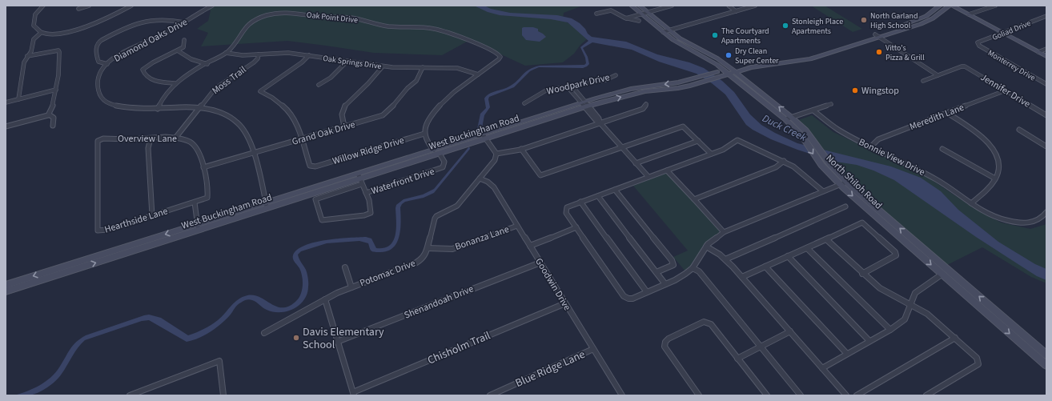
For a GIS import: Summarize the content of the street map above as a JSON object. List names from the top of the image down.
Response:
{
  "streets": {
    "main road": ["West Buckingham Road", "North Shiloh Road"],
    "street": [
      "Oak Point Drive",
      "Goliad Drive",
      "Diamond Oaks Drive",
      "Oak Springs Drive",
      "Monterrey Drive",
      "Moss Trail",
      "Woodpark Drive",
      "Jennifer Drive",
      "Meredith Lane",
      "Grand Oak Drive",
      "Overview Lane",
      "Willow Ridge Drive",
      "Bonnie View Drive",
      "Waterfront Drive",
      "Hearthside Lane",
      "Bonanza Lane",
      "Potomac Drive",
      "Goodwin Drive",
      "Shenandoah Drive",
      "Chisholm Trail",
      "Blue Ridge Lane"
    ]
  },
  "crossings": [
    ["Oak Point Drive", "Diamond Oaks Drive"],
    ["Oak Point Drive", "Oak Springs Drive"],
    ["Goliad Drive", "Monterrey Drive"],
    ["Diamond Oaks Drive", "Moss Trail"],
    ["Diamond Oaks Drive", "West Buckingham Road"],
    ["Diamond Oaks Drive", "Grand Oak Drive"],
    ["Oak Springs Drive", "Moss Trail"],
    ["Oak Springs Drive", "Grand Oak Drive"],
    ["Moss Trail", "Overview Lane"],
    ["Jennifer Drive", "Meredith Lane"],
    ["Meredith Lane", "Bonnie View Drive"],
    ["West Buckingham Road", "Waterfront Drive"],
    ["West Buckingham Road", "North Shiloh Road"],
    ["Grand Oak Drive", "Overview Lane"],
    ["Grand Oak Drive", "Willow Ridge Drive"],
    ["Overview Lane", "Hearthside Lane"],
    ["Bonanza Lane", "Potomac Drive"],
    ["Bonanza Lane", "Goodwin Drive"],
    ["Potomac Drive", "Goodwin Drive"],
    ["Goodwin Drive", "Shenandoah Drive"],
    ["Goodwin Drive", "Chisholm Trail"],
    ["Goodwin Drive", "Blue Ridge Lane"]
  ],
  "water": ["Duck Creek"],
  "places": [
    "North Garland High School",
    "Stonleigh Place Apartments",
    "The Courtyard Apartments",
    "Vitto's Pizza & Grill",
    "Dry Clean Super Center",
    "Wingstop",
    "Davis Elementary School"
  ]
}
